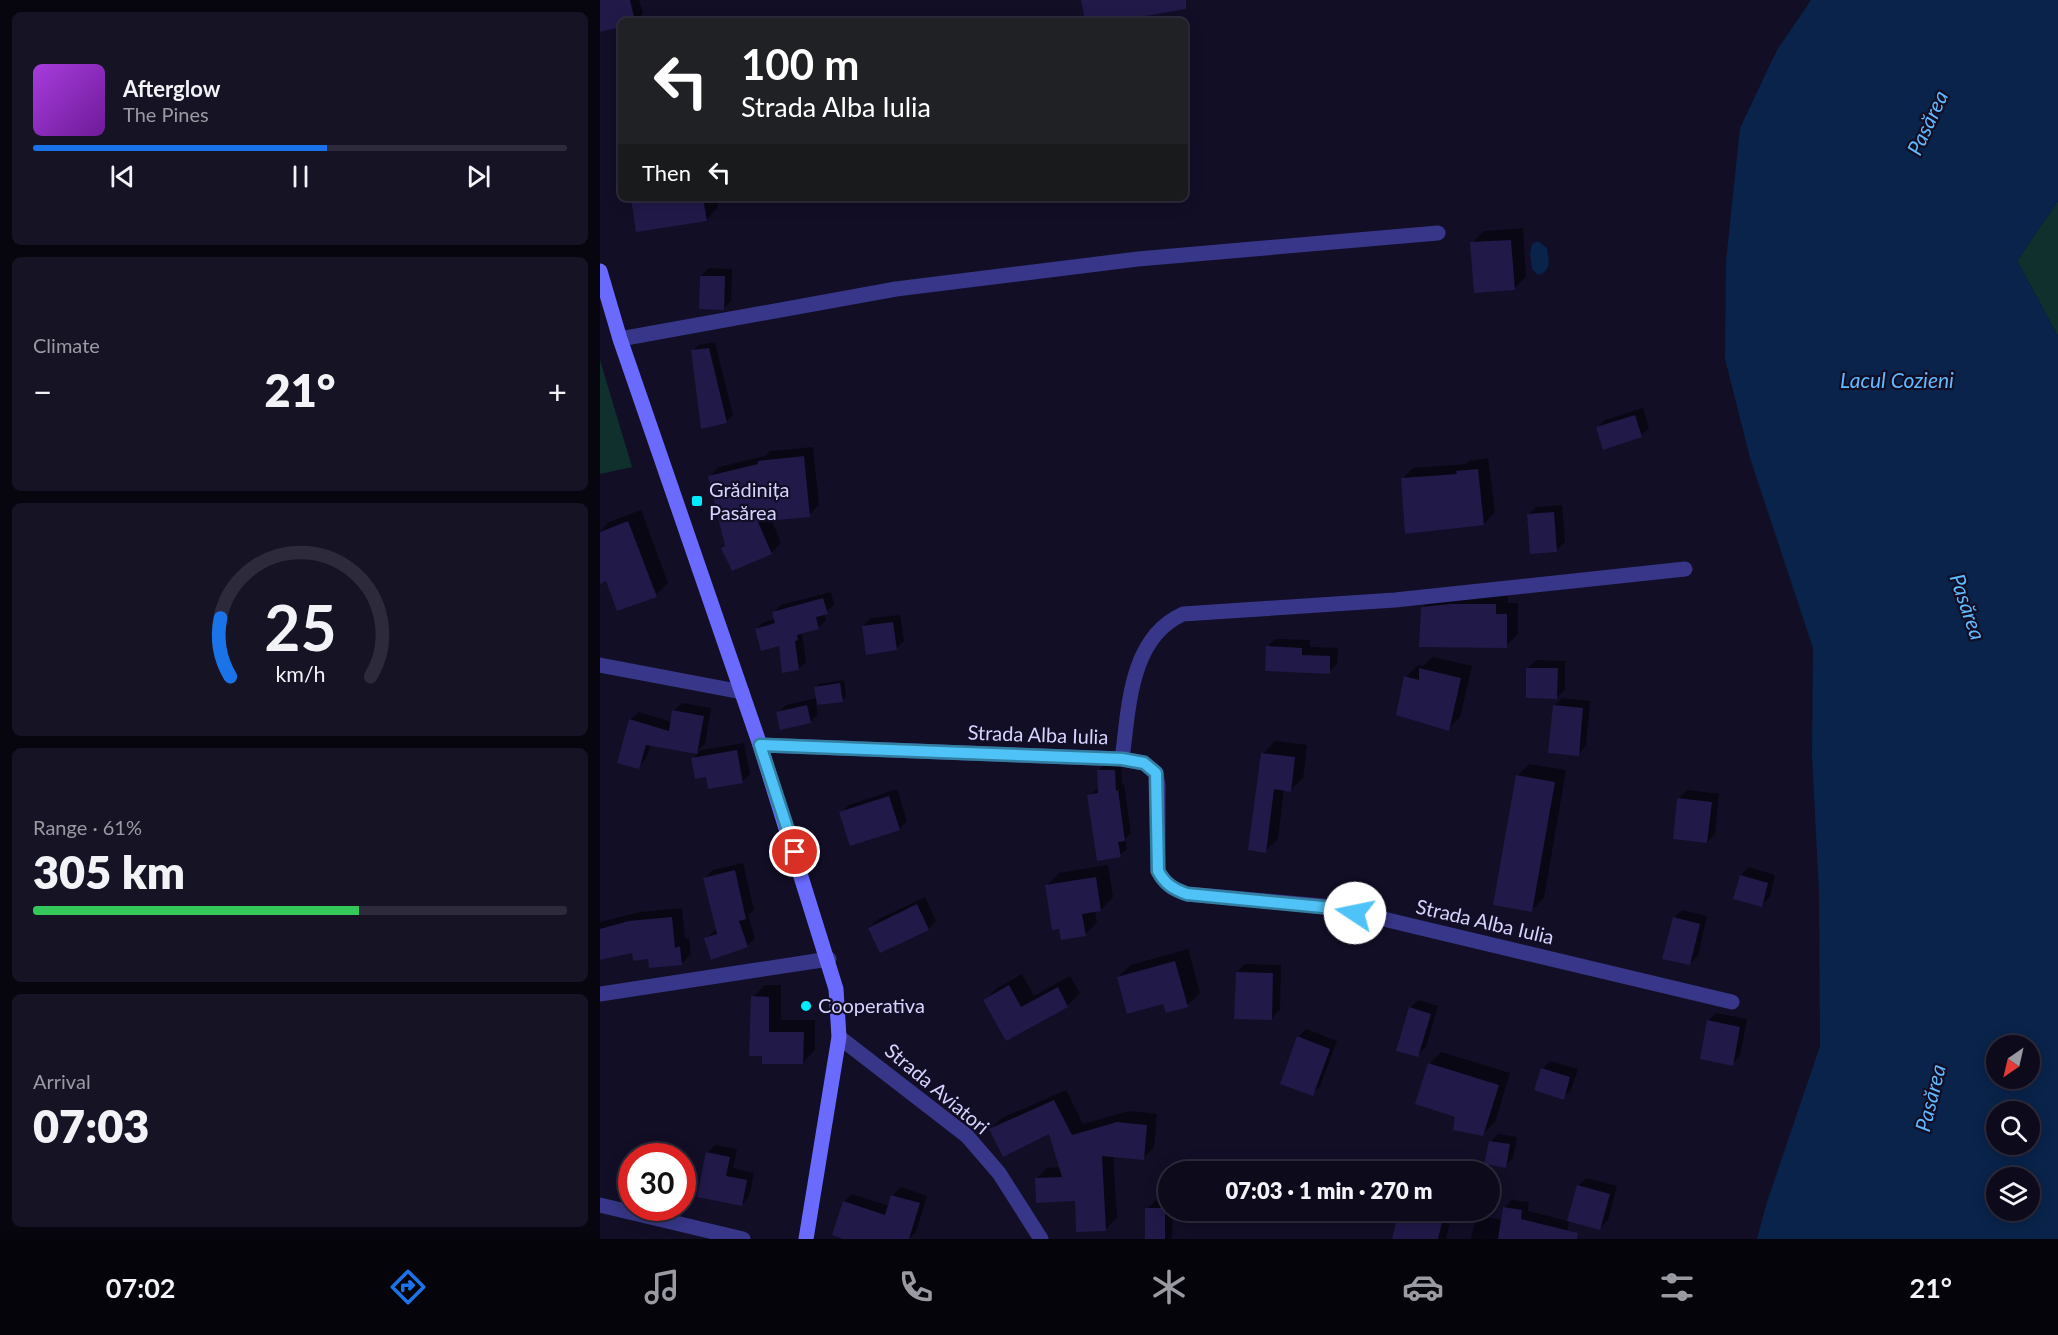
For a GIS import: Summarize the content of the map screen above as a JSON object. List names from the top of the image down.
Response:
{
  "streets": {
    "street": ["Strada Alba Iulia", "Strada Aviatori"]
  },
  "water": ["Pasărea", "Lacul Cozieni"],
  "places": {
    "transit": ["Grădinița Pasărea"],
    "other": ["Cooperativa"]
  },
  "north": "bottom left",
  "page": {
    "turn": ["100 m", "Strada Alba Iulia"],
    "song": ["Afterglow", "The Pines"],
    "then": "Then",
    "tile": [
      "Climate",
      ["Range · 61%", "305 km"],
      ["Arrival", "07:03"]
    ],
    "heat": ["−", "21°", "+"],
    "limit": "30",
    "trip": "07:03 · 1 min · 270 m",
    "tabs": ["07:02", "21°"],
    "gauge": ["25", "km/h"]
  }
}
